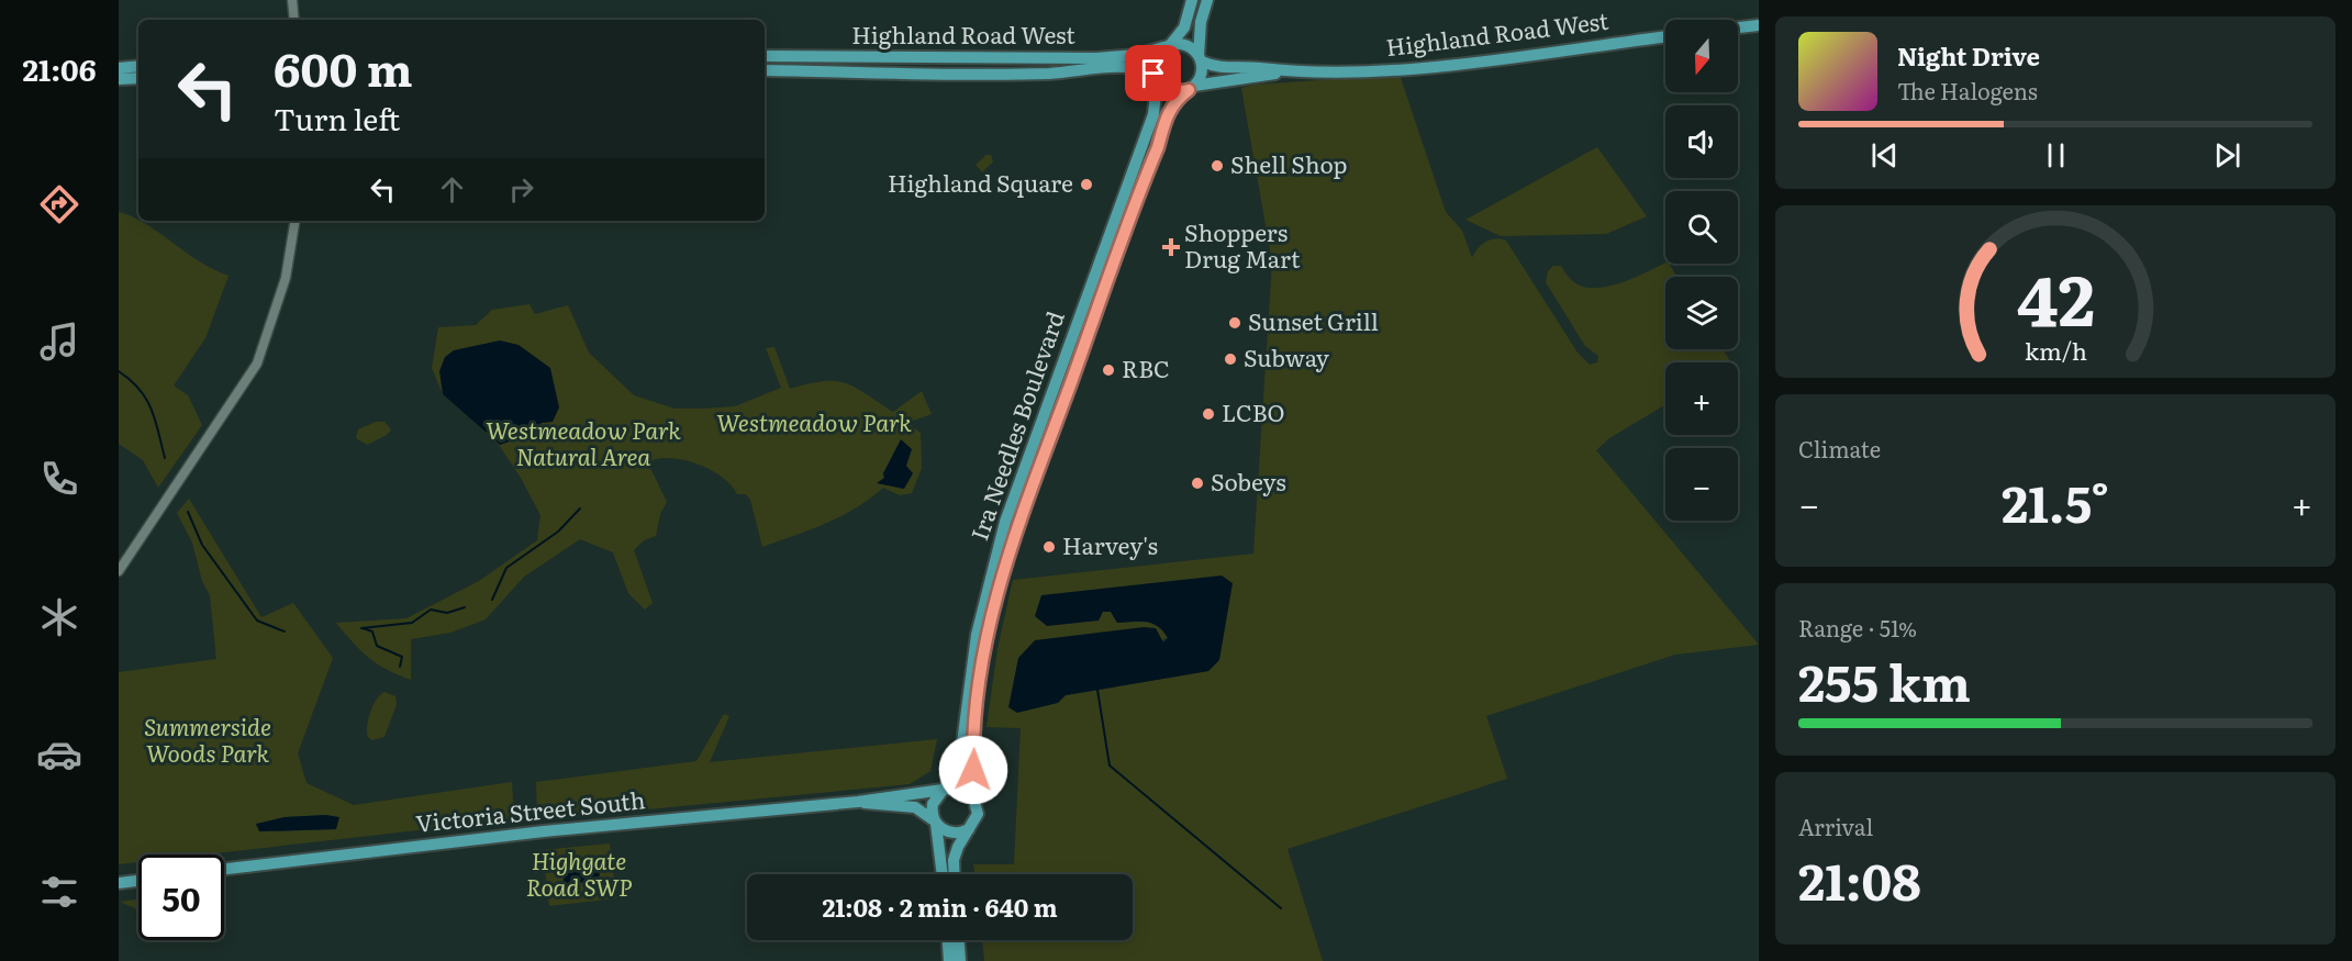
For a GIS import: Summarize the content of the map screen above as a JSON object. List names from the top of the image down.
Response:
{
  "streets": {
    "main road": ["Highland Road West", "Ira Needles Boulevard", "Victoria Street South"]
  },
  "crossings": [
    ["Highland Road West", "Ira Needles Boulevard"],
    ["Ira Needles Boulevard", "Victoria Street South"]
  ],
  "parks": [
    "Westmeadow Park",
    "Westmeadow Park Natural Area",
    "Summerside Woods Park",
    "Highgate Road SWP"
  ],
  "places": {
    "other": [
      "Shell Shop",
      "Highland Square",
      "Sunset Grill",
      "Subway",
      "RBC",
      "LCBO",
      "Sobeys",
      "Harvey's"
    ],
    "health": ["Shoppers Drug Mart"]
  },
  "north": "bottom",
  "page": {
    "tabs": "21:06",
    "map_buttons": ["+", "−"],
    "turn": ["600 m", "Turn left"],
    "song": ["Night Drive", "The Halogens"],
    "tile": [
      "Climate",
      ["Range · 51%", "255 km"],
      ["Arrival", "21:08"]
    ],
    "heat": ["−", "21.5°", "+"],
    "limit": "50",
    "trip": "21:08 · 2 min · 640 m",
    "gauge": ["42", "km/h"]
  }
}
